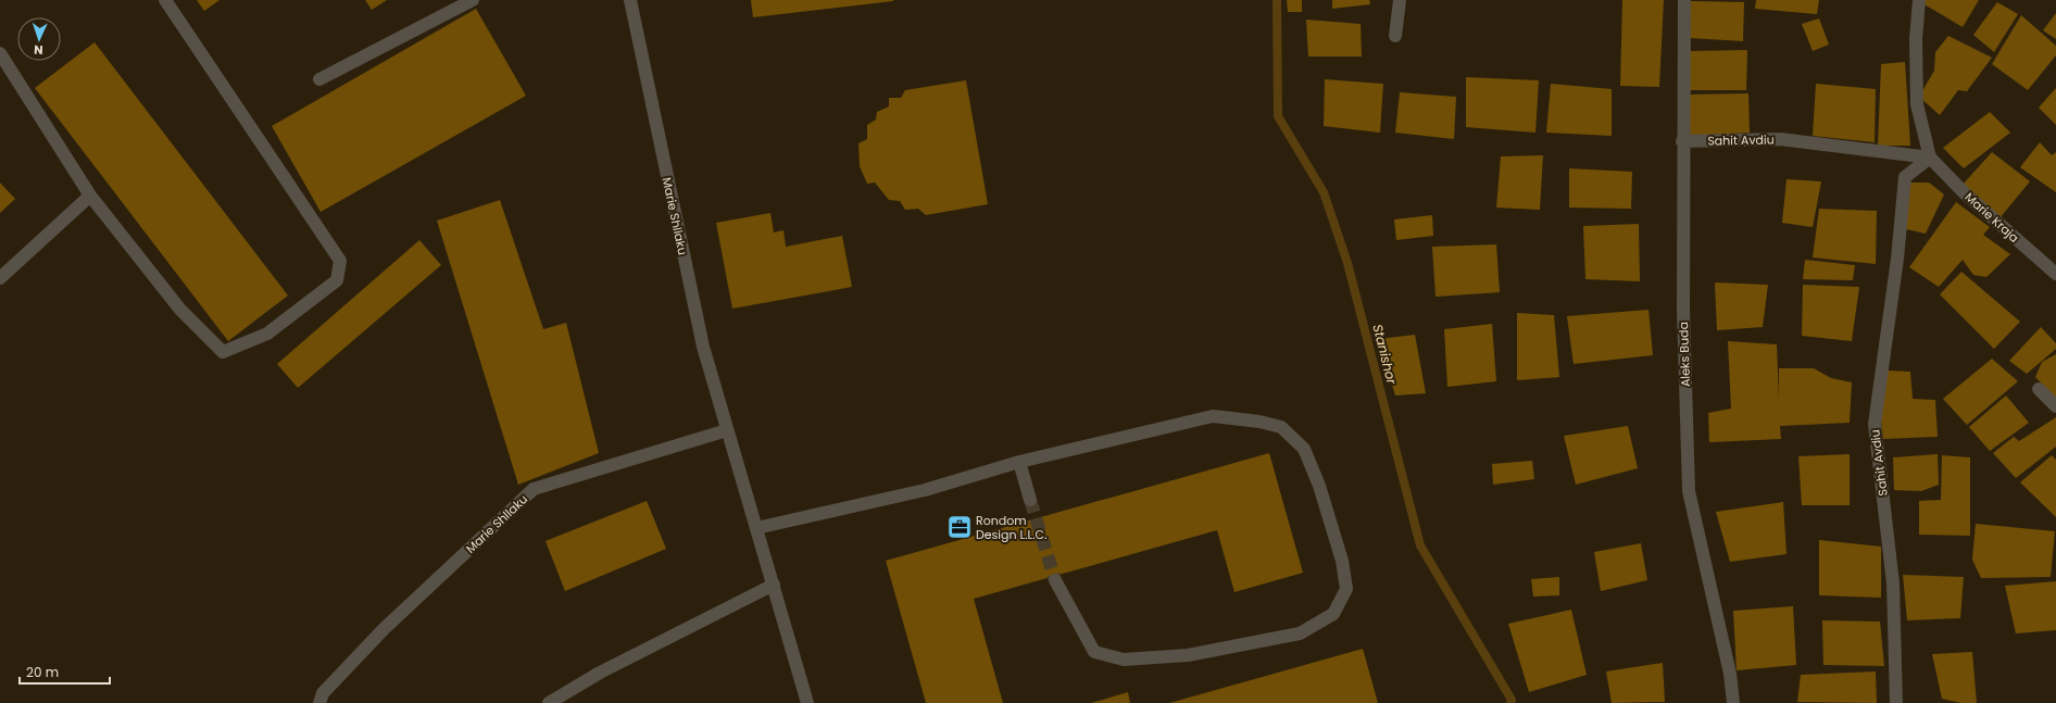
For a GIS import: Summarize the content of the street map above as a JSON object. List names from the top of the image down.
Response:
{
  "streets": {
    "street": [
      "Sahit Avdiu",
      "Marie Shllaku",
      "Marie Kraja",
      "Aleks Buda"
    ]
  },
  "crossings": [
    ["Sahit Avdiu", "Marie Kraja"],
    ["Sahit Avdiu", "Aleks Buda"]
  ],
  "water": ["Stanishor"],
  "places": {
    "office": ["Rondom Design L.L.C."]
  },
  "scale_bar": "20 m",
  "north": "bottom"
}
